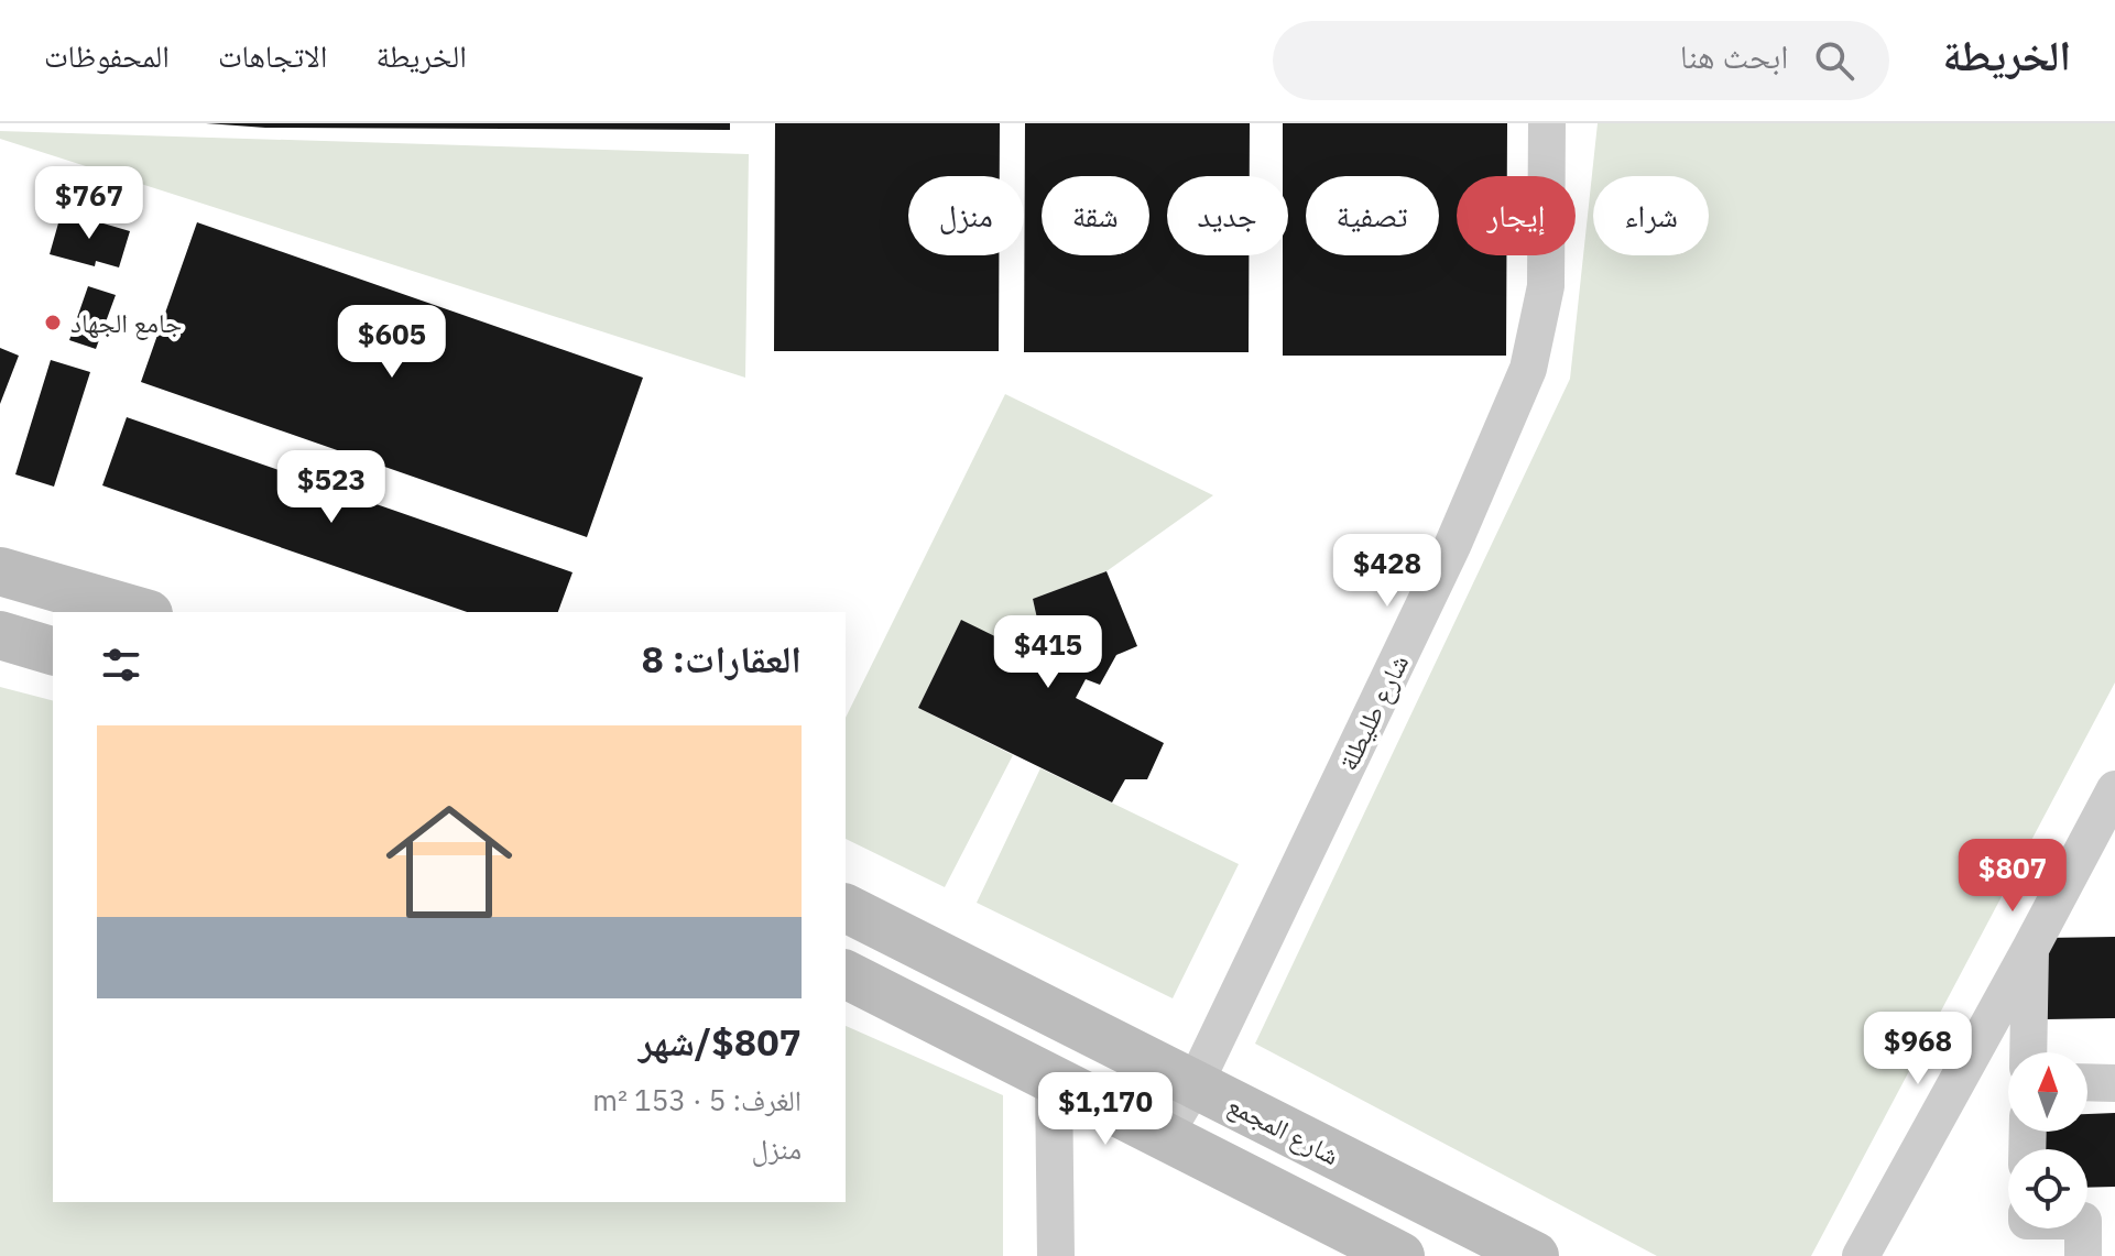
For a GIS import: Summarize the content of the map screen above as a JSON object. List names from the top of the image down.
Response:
{
  "streets": {
    "street": ["شارع طليطلة", "شارع المجمع"]
  },
  "crossings": [
    ["شارع طليطلة", "شارع المجمع"]
  ],
  "places": ["جامع الجهاد"],
  "north": "top",
  "page": {
    "header": "الخريطة",
    "search": "ابحث هنا",
    "nav": ["الخريطة", "الاتجاهات", "المحفوظات"],
    "price": [
      "$767",
      "$605",
      "$523",
      "$428",
      "$415",
      "$807",
      "$968",
      "$1,170"
    ],
    "chip": [
      "شراء",
      "إيجار",
      "تصفية",
      "جديد",
      "شقة",
      "منزل"
    ],
    "heading": "العقارات: 8",
    "list": [
      {
        "name": "$807/شهر",
        "note": "الغرف: 5 · 153 m² · منزل"
      }
    ]
  }
}
